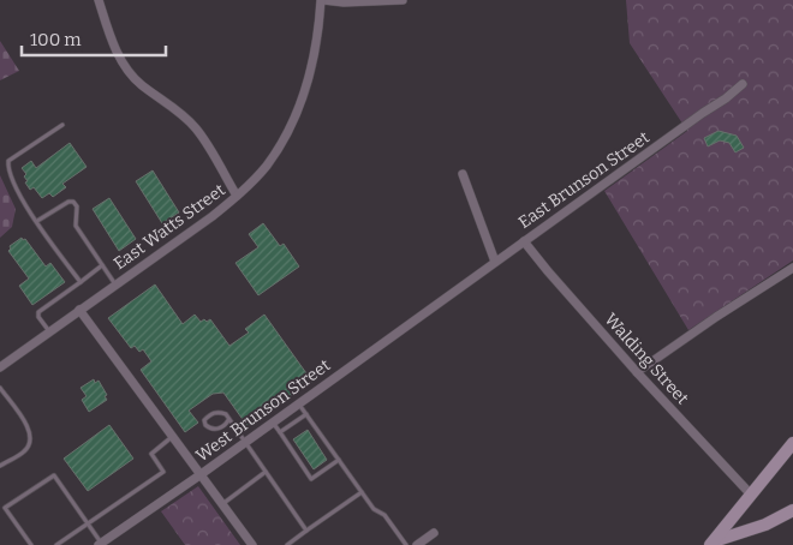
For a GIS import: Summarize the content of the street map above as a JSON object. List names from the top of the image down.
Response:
{
  "streets": {
    "street": [
      "East Brunson Street",
      "East Watts Street",
      "Walding Street",
      "West Brunson Street"
    ]
  },
  "crossings": [
    ["East Brunson Street", "Walding Street"],
    ["East Brunson Street", "West Brunson Street"]
  ],
  "scale_bar": "100 m"
}
